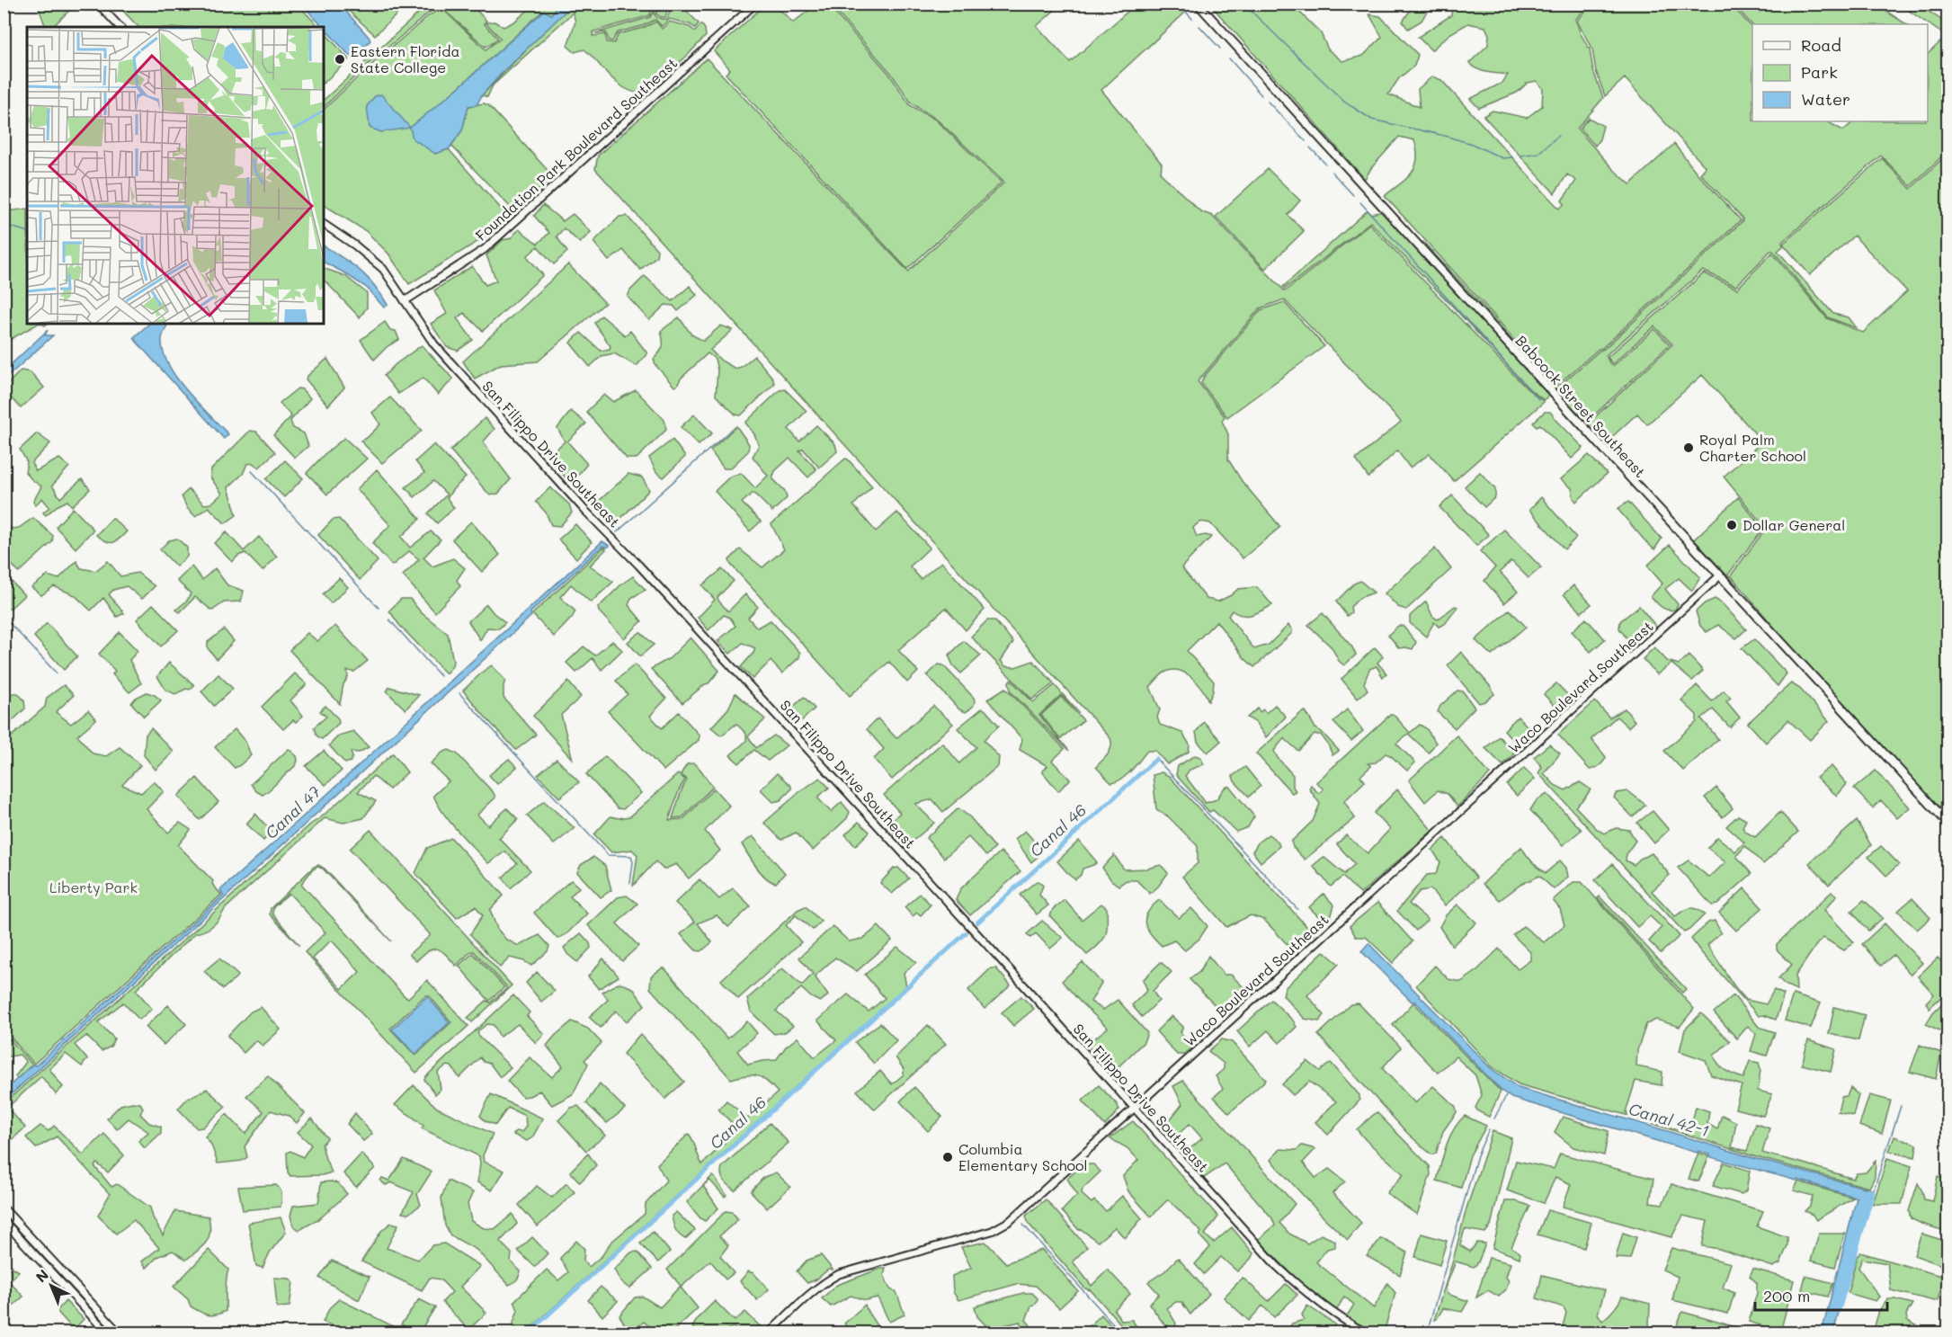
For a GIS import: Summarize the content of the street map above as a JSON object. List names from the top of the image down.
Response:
{
  "streets": {
    "main road": ["Babcock Street Southeast"],
    "street": ["Foundation Park Boulevard Southeast", "San Filippo Drive Southeast", "Waco Boulevard Southeast"]
  },
  "crossings": [
    ["Foundation Park Boulevard Southeast", "San Filippo Drive Southeast"],
    ["Babcock Street Southeast", "Waco Boulevard Southeast"],
    ["San Filippo Drive Southeast", "Waco Boulevard Southeast"]
  ],
  "water": ["Canal 47", "Canal 46", "Canal 42-1"],
  "parks": ["Liberty Park"],
  "places": [
    "Eastern Florida State College",
    "Royal Palm Charter School",
    "Dollar General",
    "Columbia Elementary School"
  ],
  "legend": ["Road", "Park", "Water"],
  "scale_bar": "200 m",
  "north": "top left"
}
